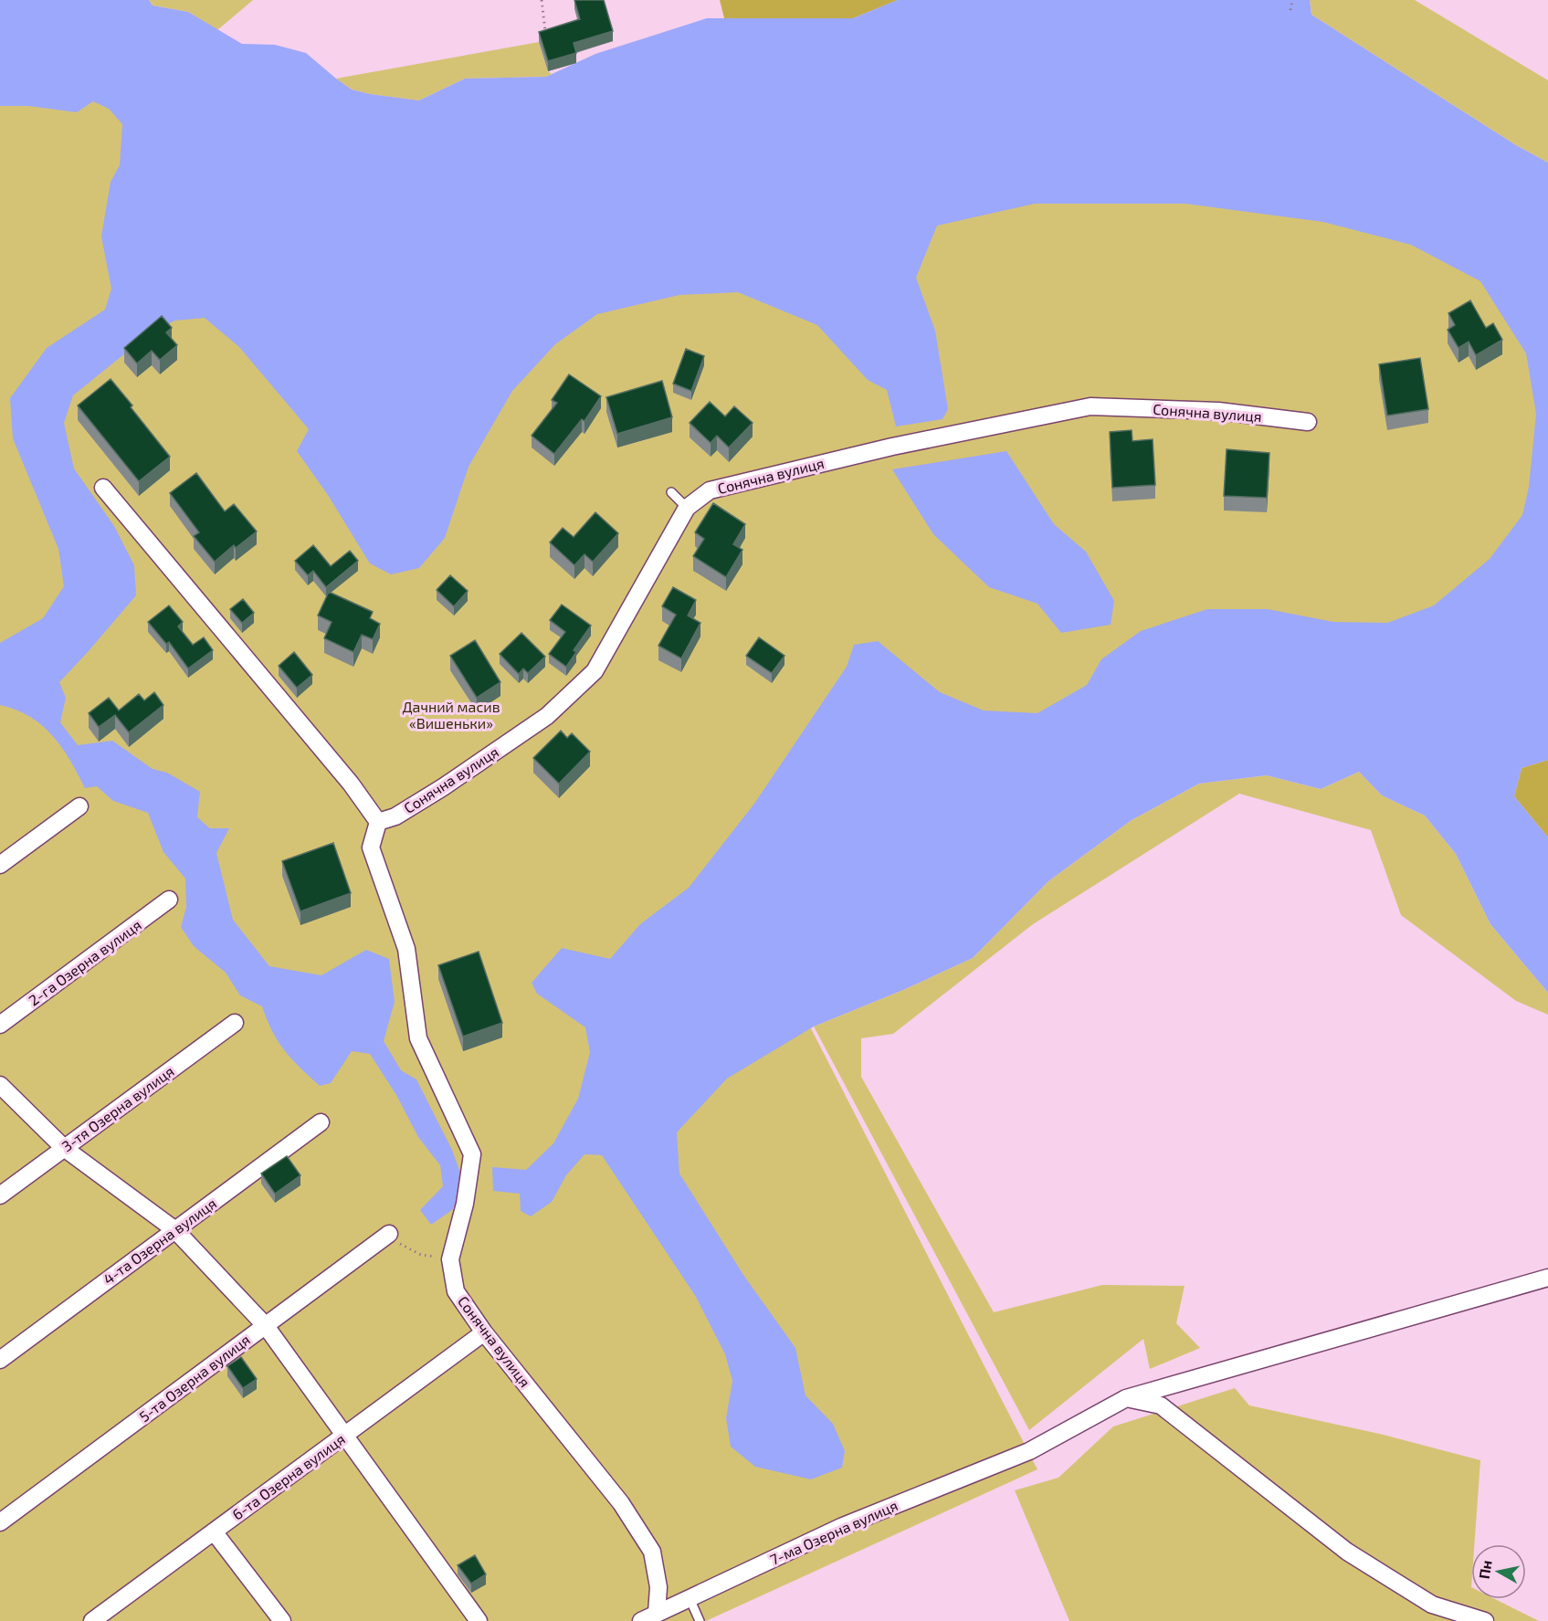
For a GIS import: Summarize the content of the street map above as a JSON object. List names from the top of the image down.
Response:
{
  "streets": {
    "street": [
      "Сонячна вулиця",
      "2-га Озерна вулиця",
      "3-тя Озерна вулиця",
      "4-та Озерна вулиця",
      "5-та Озерна вулиця",
      "6-та Озерна вулиця",
      "7-ма Озерна вулиця"
    ]
  },
  "crossings": [
    ["Сонячна вулиця", "6-та Озерна вулиця"],
    ["Сонячна вулиця", "7-ма Озерна вулиця"]
  ],
  "parks": ["Дачний масив «Вишеньки»"],
  "north": "left"
}
